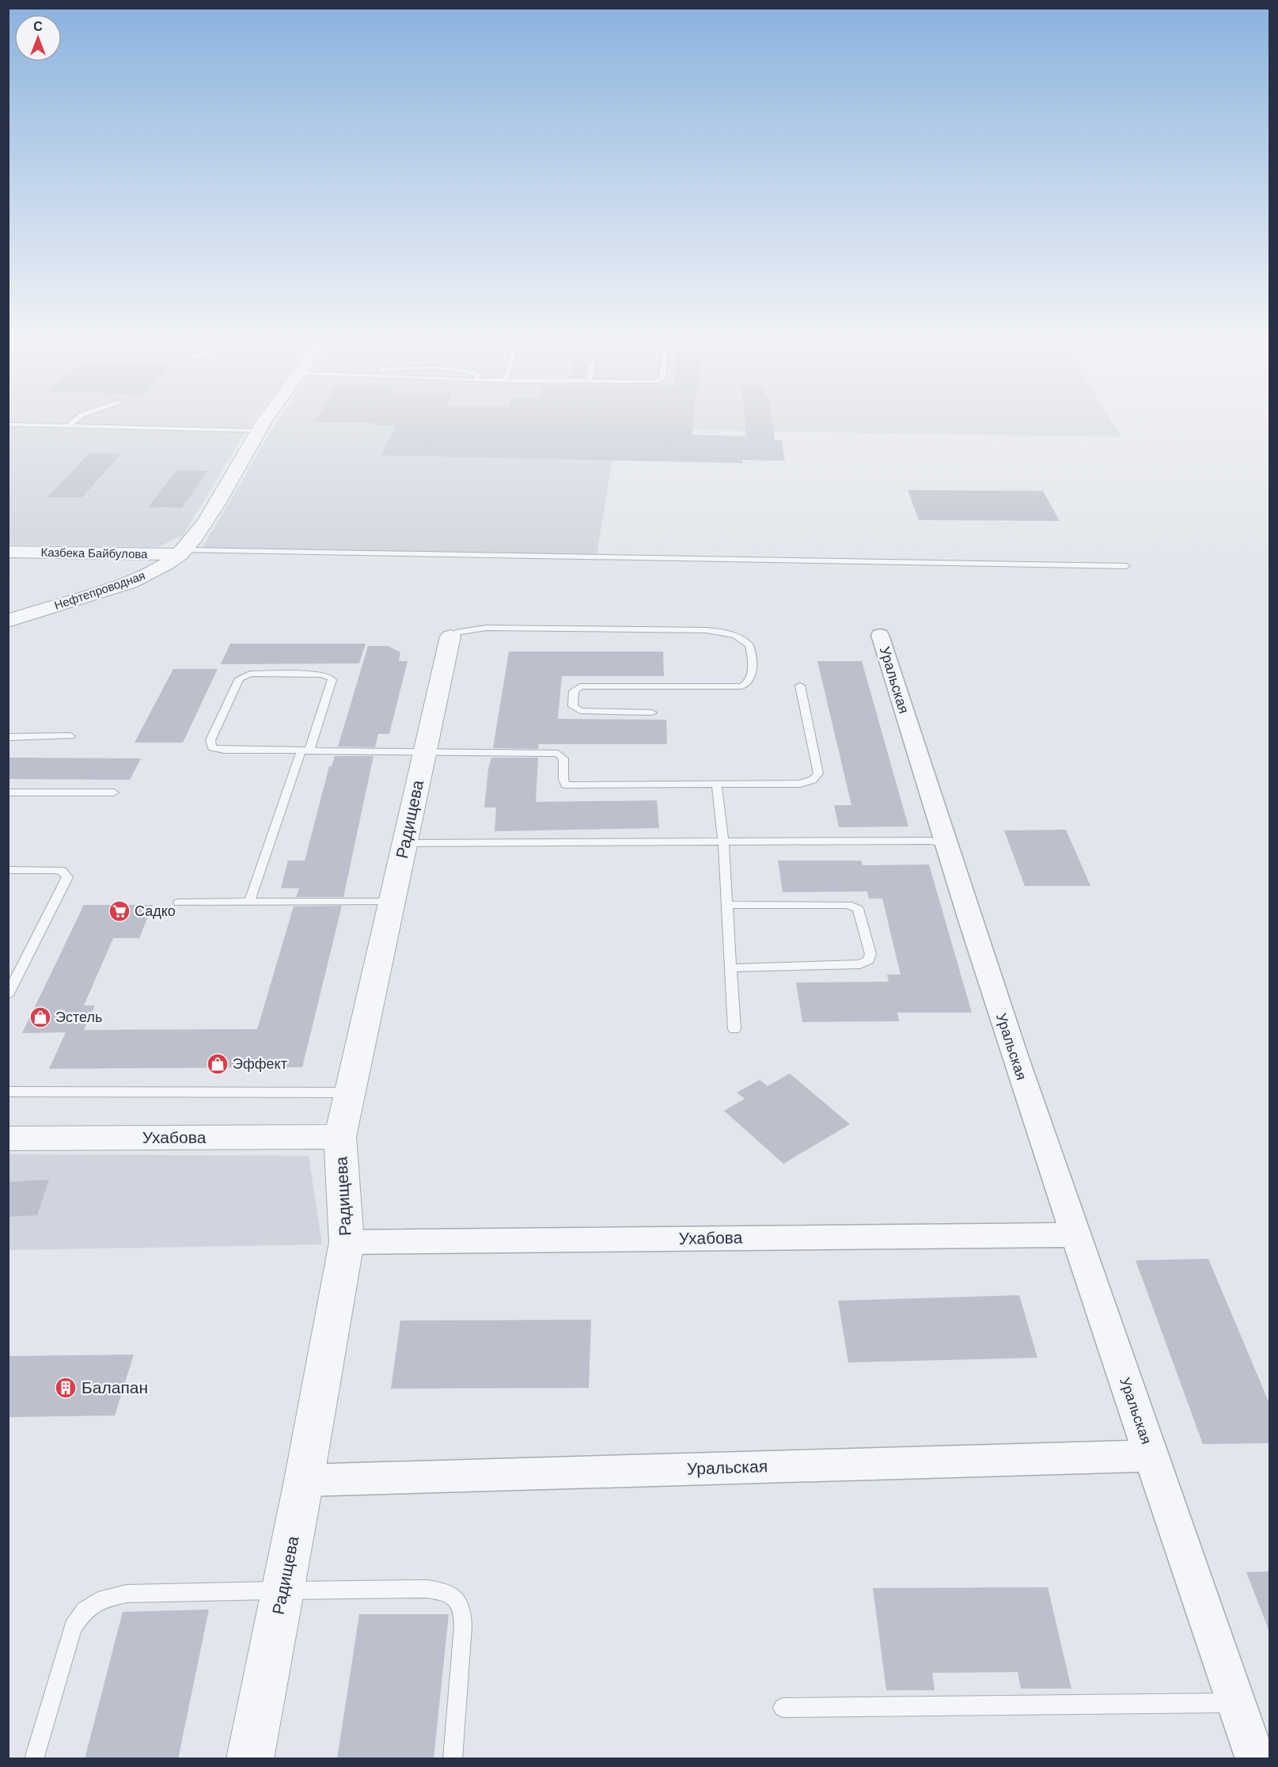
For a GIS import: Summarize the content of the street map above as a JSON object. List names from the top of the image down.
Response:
{
  "streets": {
    "street": [
      "Казбека Байбулова",
      "Нефтепроводная",
      "Уральская",
      "Радищева",
      "Ухабова"
    ]
  },
  "crossings": [
    ["Казбека Байбулова", "Нефтепроводная"],
    ["Уральская", "Радищева"],
    ["Уральская", "Ухабова"],
    ["Радищева", "Ухабова"]
  ],
  "places": {
    "supermarket": ["Садко"],
    "shop": ["Эстель", "Эффект"],
    "building": ["Балапан"]
  },
  "north": "top"
}
